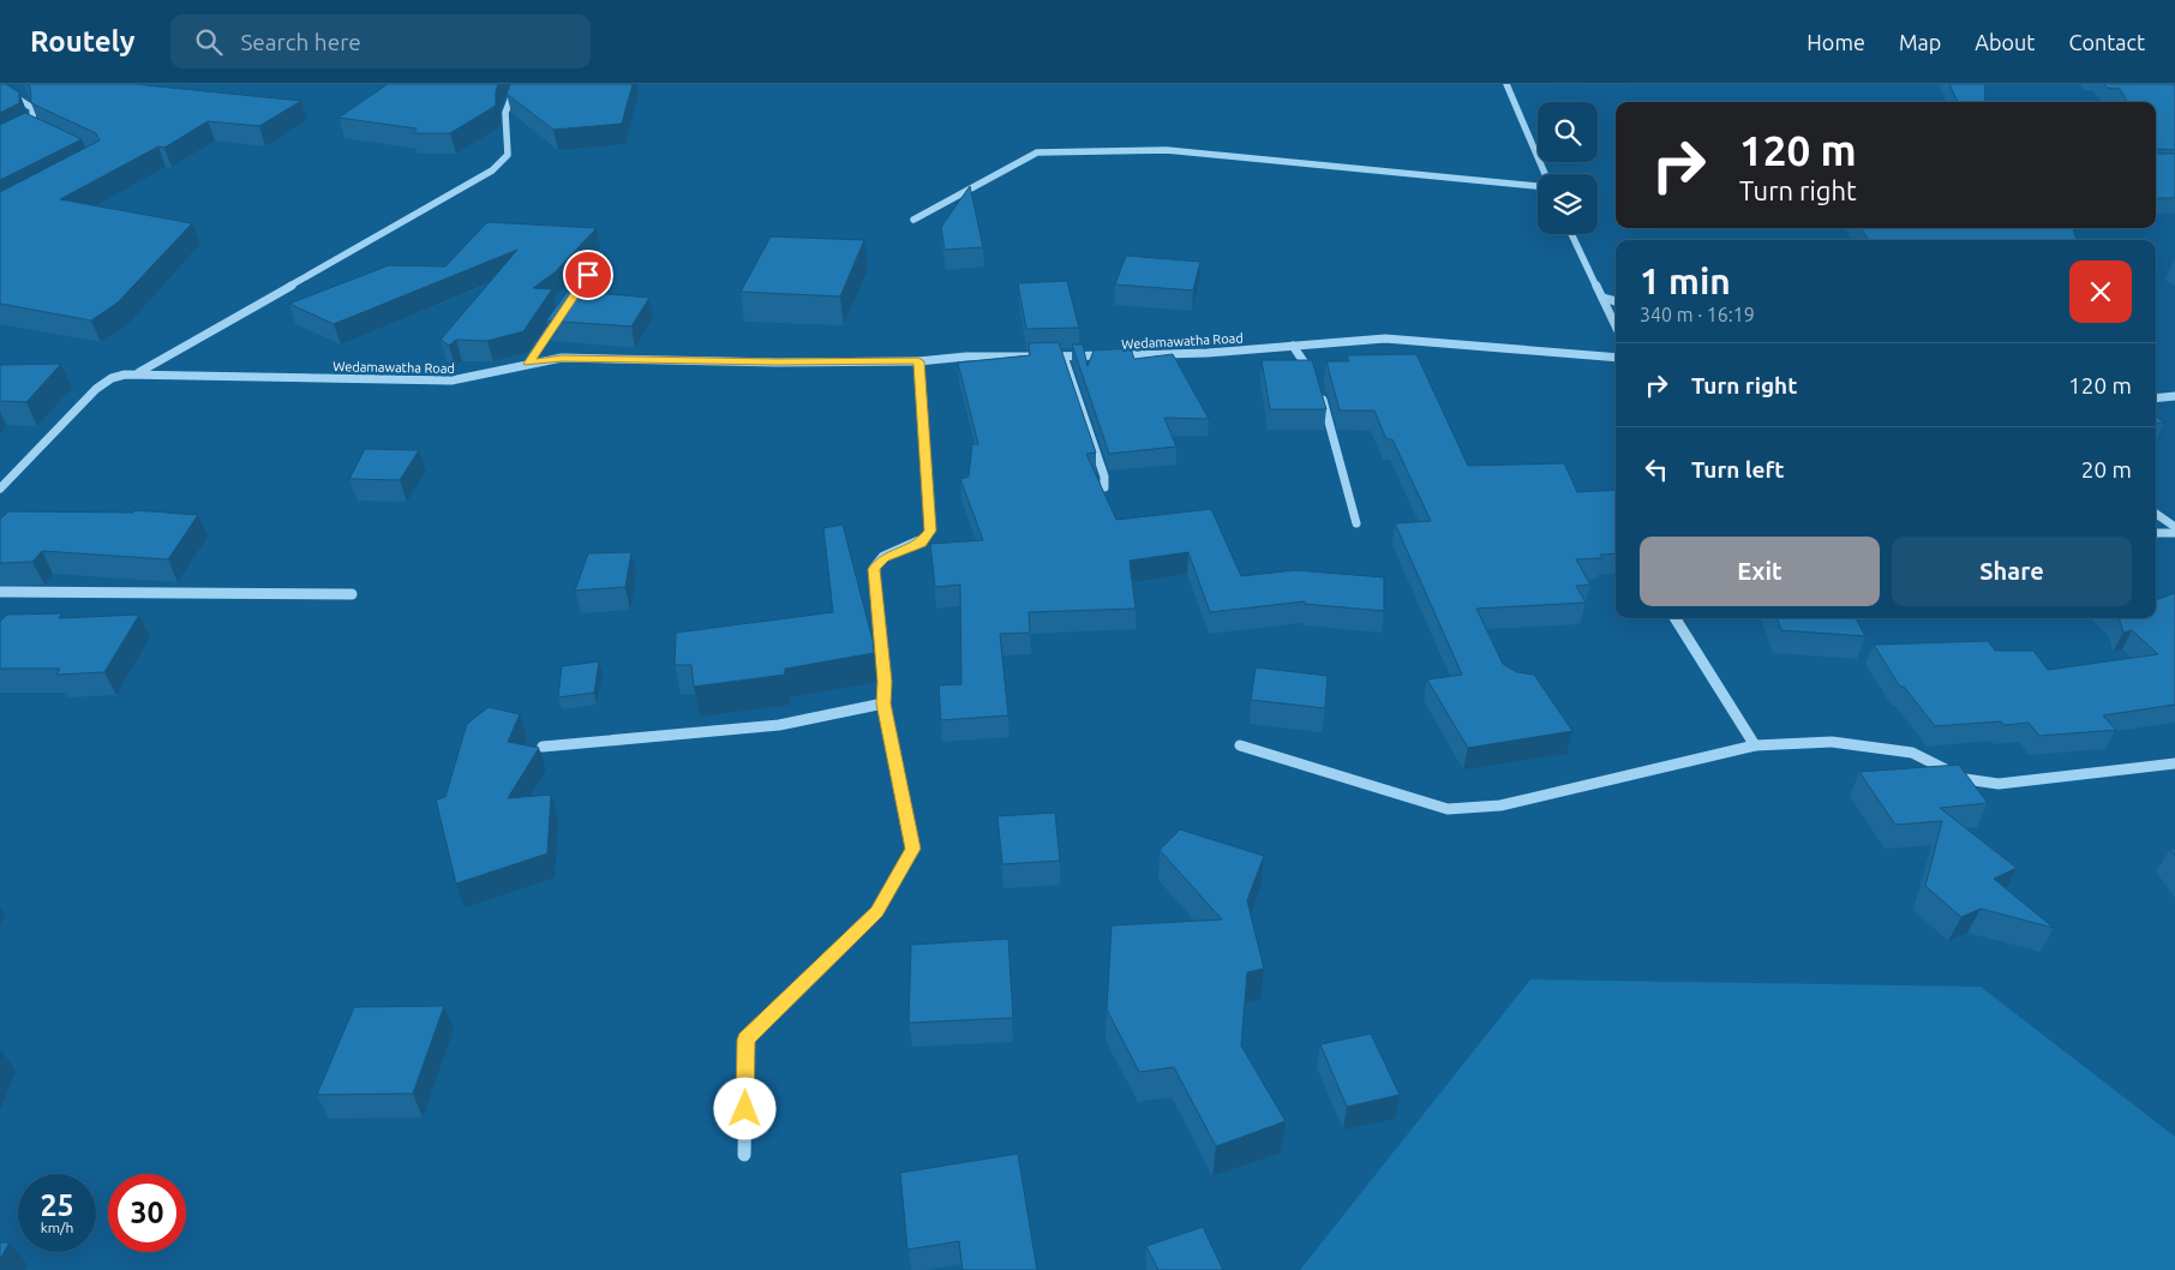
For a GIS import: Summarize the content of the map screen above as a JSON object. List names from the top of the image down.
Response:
{
  "streets": {
    "street": ["Wedamawatha Road"]
  },
  "page": {
    "header": "Routely",
    "search": "Search here",
    "nav": [
      "Home",
      "Map",
      "About",
      "Contact"
    ],
    "turn": ["120 m", "Turn right"],
    "heading": ["1 min", "340 m · 16:19"],
    "list": [
      {
        "name": "Turn right",
        "value": "120 m"
      },
      {
        "name": "Turn left",
        "value": "20 m"
      }
    ],
    "buttons": ["Exit", "Share"],
    "speed": "25 km/h",
    "limit": "30"
  }
}
